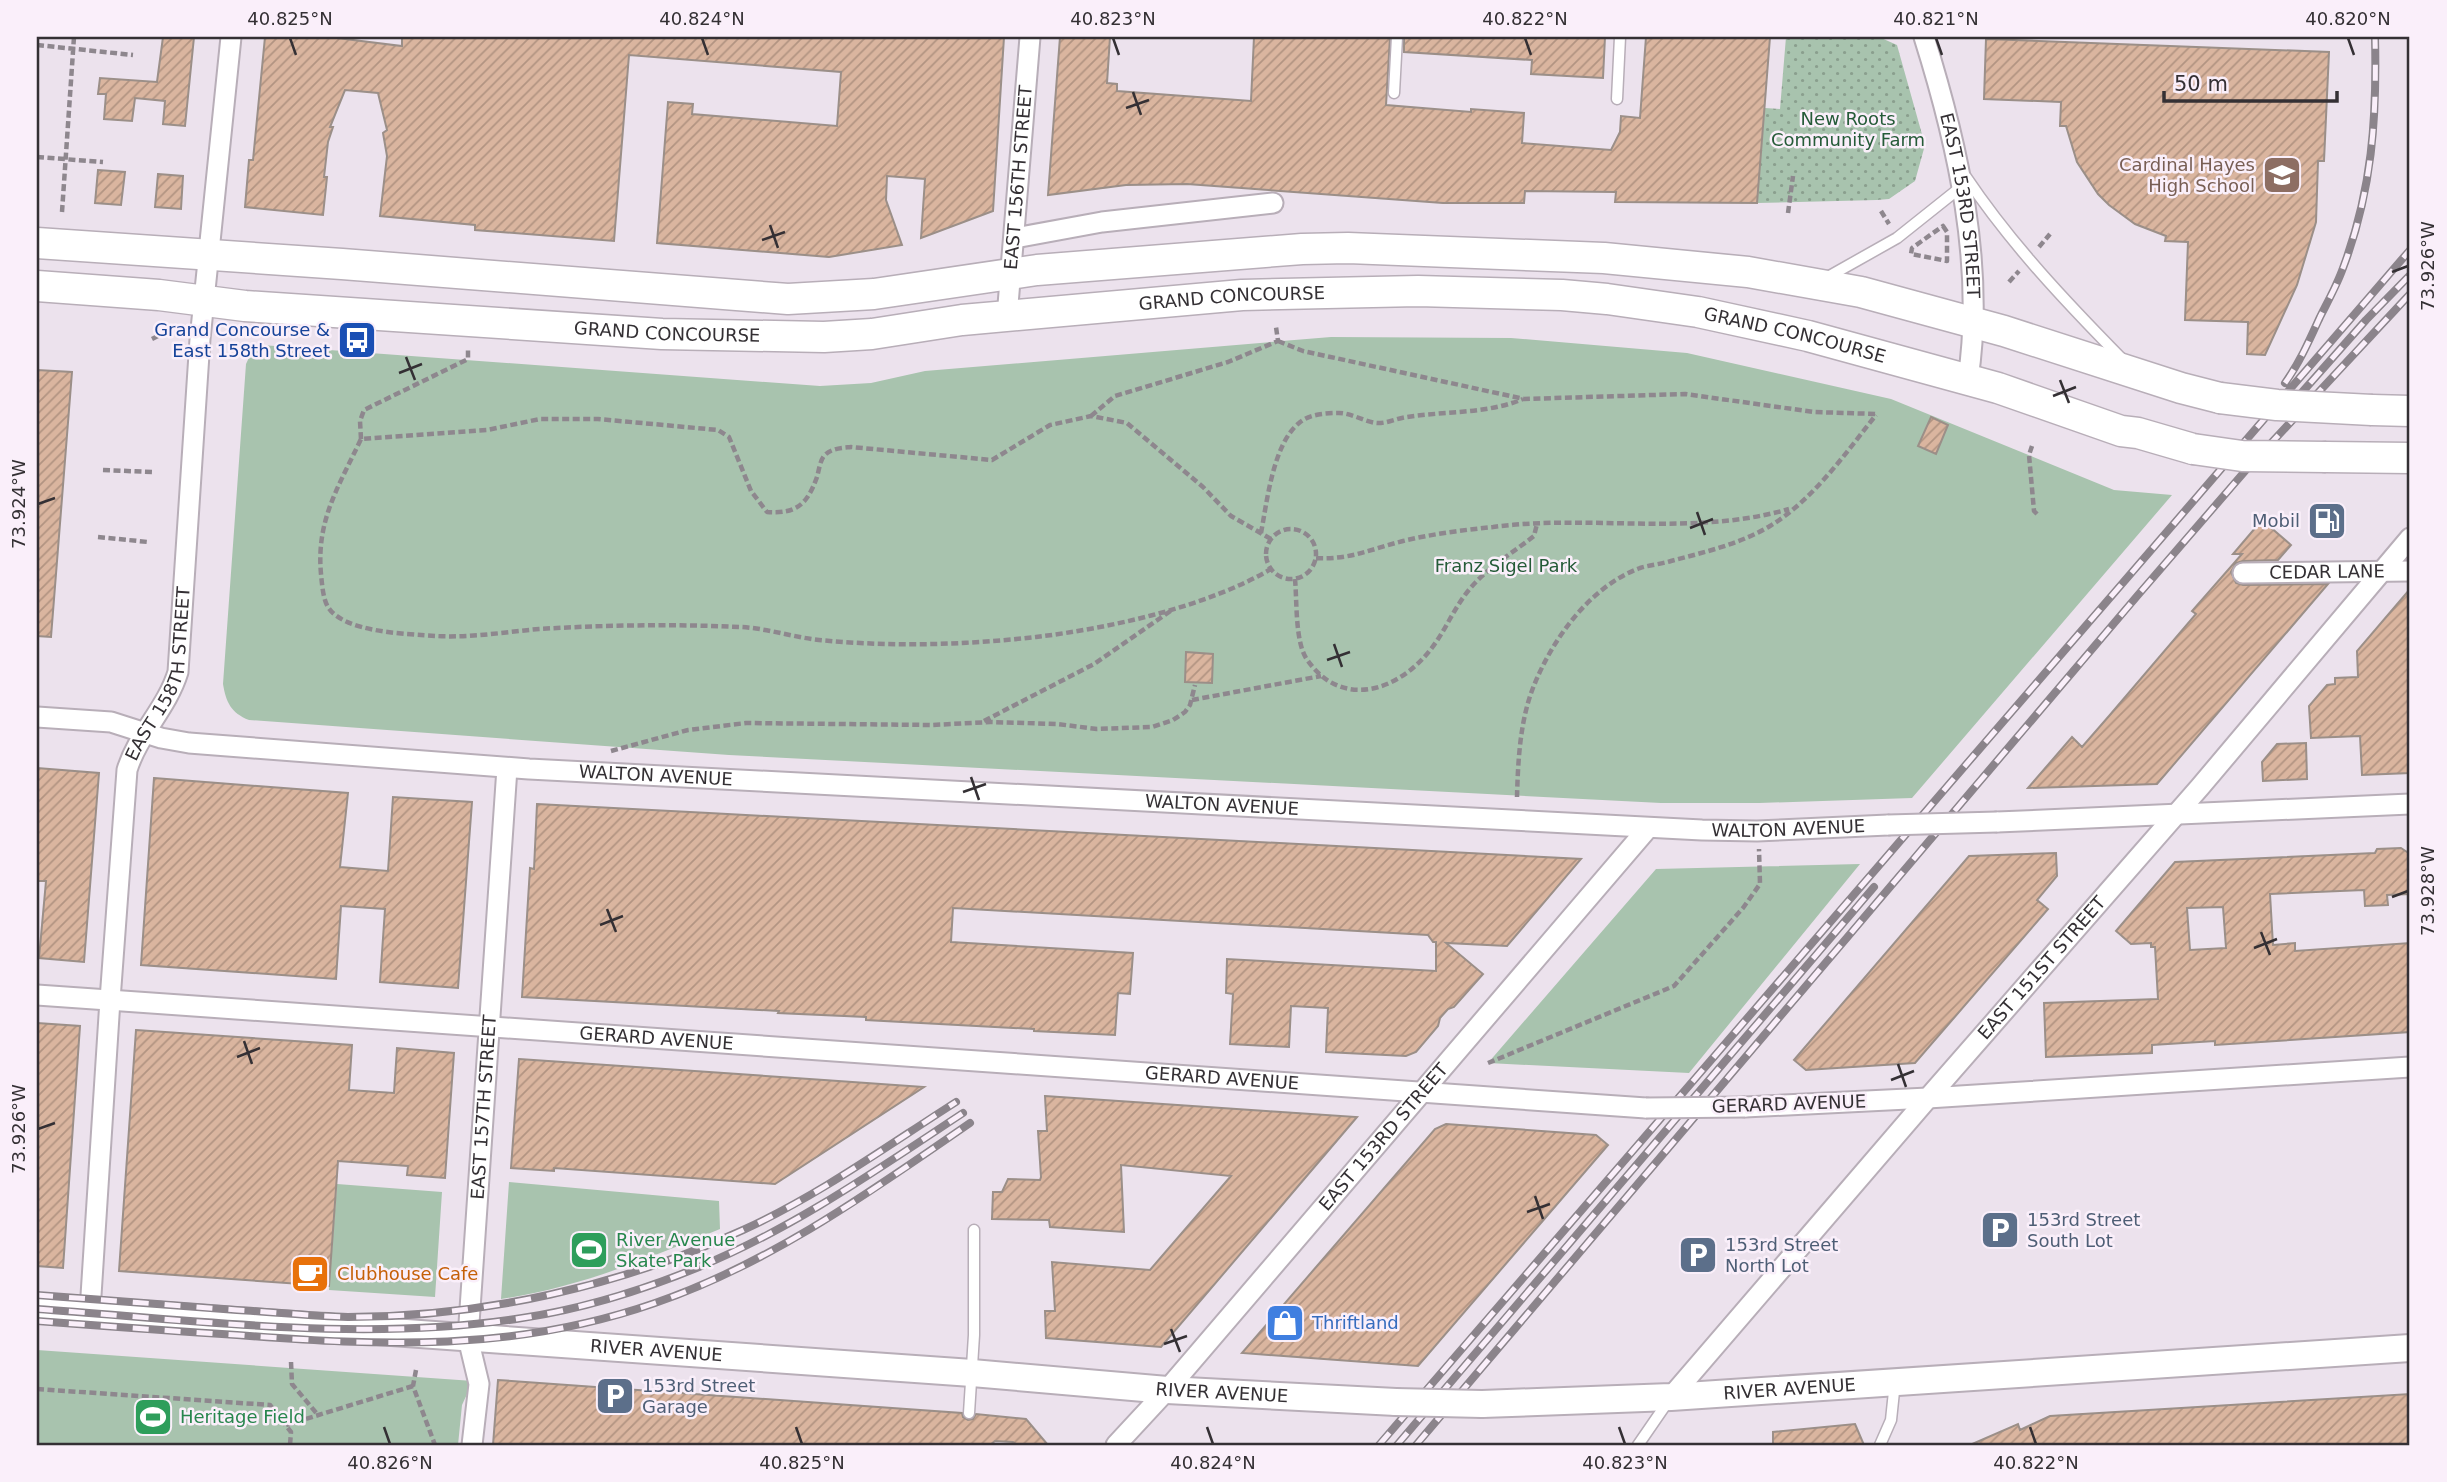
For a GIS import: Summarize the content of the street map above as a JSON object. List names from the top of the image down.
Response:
{
  "streets": {
    "main road": ["GRAND CONCOURSE", "RIVER AVENUE"],
    "street": [
      "EAST 156TH STREET",
      "EAST 153RD STREET",
      "CEDAR LANE",
      "EAST 158TH STREET",
      "WALTON AVENUE",
      "EAST 151ST STREET",
      "GERARD AVENUE",
      "EAST 157TH STREET"
    ]
  },
  "crossings": [
    ["EAST 156TH STREET", "GRAND CONCOURSE"],
    ["EAST 153RD STREET", "GRAND CONCOURSE"],
    ["EAST 153RD STREET", "WALTON AVENUE"],
    ["EAST 153RD STREET", "GERARD AVENUE"],
    ["EAST 153RD STREET", "RIVER AVENUE"],
    ["GRAND CONCOURSE", "EAST 158TH STREET"],
    ["CEDAR LANE", "EAST 151ST STREET"],
    ["EAST 158TH STREET", "WALTON AVENUE"],
    ["EAST 158TH STREET", "GERARD AVENUE"],
    ["EAST 158TH STREET", "RIVER AVENUE"],
    ["WALTON AVENUE", "EAST 151ST STREET"],
    ["WALTON AVENUE", "EAST 157TH STREET"],
    ["EAST 151ST STREET", "GERARD AVENUE"],
    ["EAST 151ST STREET", "RIVER AVENUE"],
    ["GERARD AVENUE", "EAST 157TH STREET"],
    ["EAST 157TH STREET", "RIVER AVENUE"]
  ],
  "parks": ["New Roots Community Farm", "Franz Sigel Park"],
  "places": {
    "school or university": ["Cardinal Hayes High School"],
    "bus stop": ["Grand Concourse & East 158th Street"],
    "fuel station": ["Mobil"],
    "parking": ["153rd Street South Lot", "153rd Street North Lot", "153rd Street Garage"],
    "sports": ["River Avenue Skate Park", "Heritage Field"],
    "cafe": ["Clubhouse Cafe"],
    "shop": ["Thriftland"]
  },
  "scale_bar": "50 m",
  "coordinates": [
    "40.825°N",
    "40.824°N",
    "40.823°N",
    "40.822°N",
    "40.821°N",
    "40.820°N",
    "73.926°W",
    "73.924°W",
    "73.928°W",
    "40.826°N"
  ]
}
